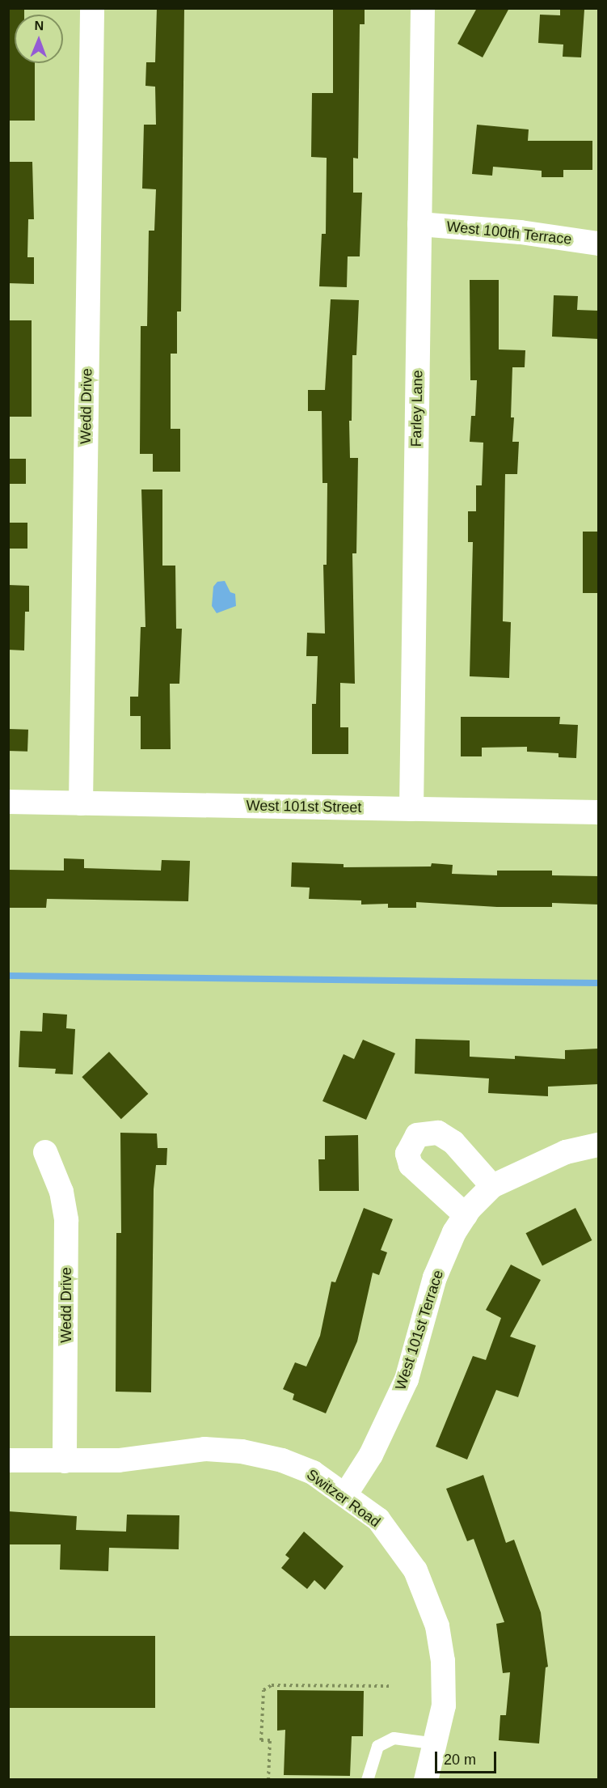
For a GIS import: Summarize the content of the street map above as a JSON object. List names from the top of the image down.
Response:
{
  "streets": {
    "street": [
      "West 100th Terrace",
      "Wedd Drive",
      "Farley Lane",
      "West 101st Street",
      "West 101st Terrace",
      "Switzer Road"
    ]
  },
  "crossings": [
    ["West 100th Terrace", "Farley Lane"],
    ["Wedd Drive", "West 101st Street"],
    ["Wedd Drive", "Switzer Road"],
    ["Farley Lane", "West 101st Street"],
    ["West 101st Terrace", "Switzer Road"]
  ],
  "scale_bar": "20 m",
  "north": "top"
}
